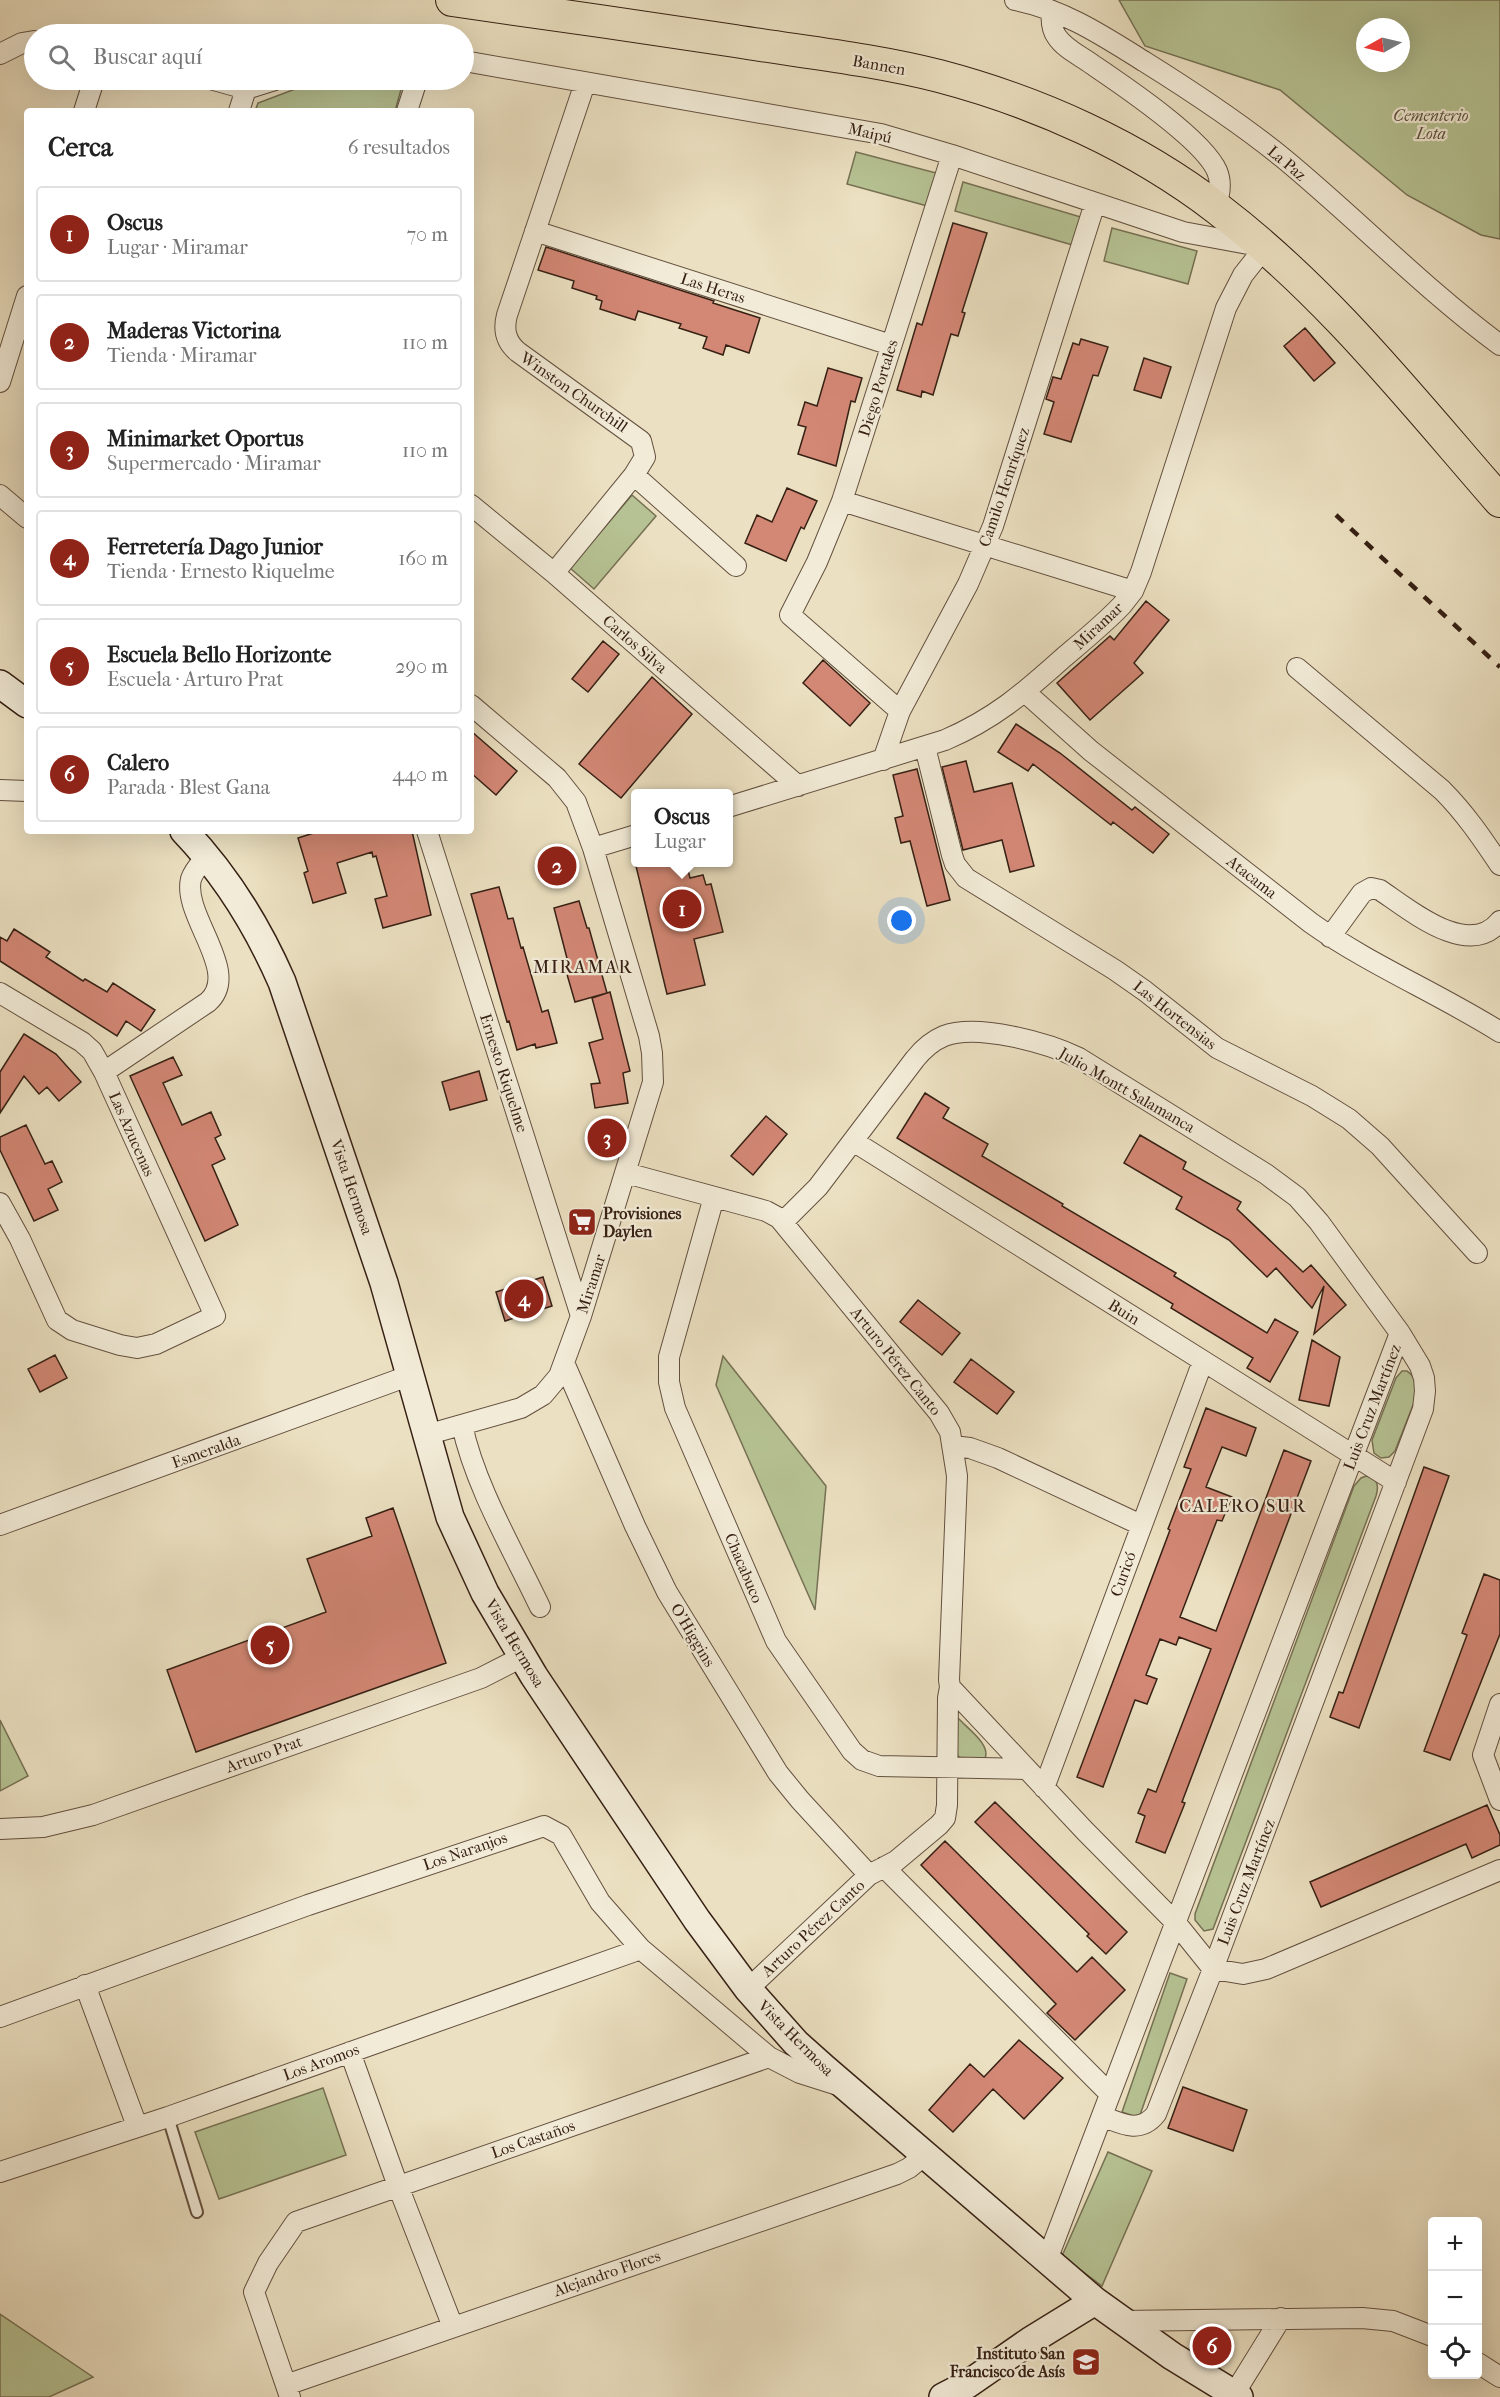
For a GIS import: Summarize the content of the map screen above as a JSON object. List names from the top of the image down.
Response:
{
  "streets": {
    "main road": ["Bannen", "Vista Hermosa"],
    "street": [
      "Maipú",
      "La Paz",
      "Las Heras",
      "Diego Portales",
      "Winston Churchill",
      "Camilo Henríquez",
      "Miramar",
      "Carlos Silva",
      "Atacama",
      "Las Hortensias",
      "Ernesto Riquelme",
      "Julio Montt Salamanca",
      "Las Azucenas",
      "Buin",
      "Arturo Pérez Canto",
      "Luis Cruz Martínez",
      "Esmeralda",
      "Chacabuco",
      "Curicó",
      "O'Higgins",
      "Arturo Prat",
      "Los Naranjos",
      "Los Aromos",
      "Los Castaños",
      "Alejandro Flores"
    ]
  },
  "crossings": [
    ["Bannen", "Maipú"],
    ["Bannen", "Miramar"],
    ["Maipú", "Diego Portales"],
    ["Maipú", "Winston Churchill"],
    ["Maipú", "Camilo Henríquez"],
    ["Maipú", "Miramar"],
    ["Las Heras", "Diego Portales"],
    ["Las Heras", "Winston Churchill"],
    ["Diego Portales", "Camilo Henríquez"],
    ["Winston Churchill", "Carlos Silva"],
    ["Camilo Henríquez", "Miramar"],
    ["Miramar", "Carlos Silva"],
    ["Miramar", "Atacama"],
    ["Miramar", "Las Hortensias"],
    ["Miramar", "Ernesto Riquelme"],
    ["Miramar", "Vista Hermosa"],
    ["Miramar", "Arturo Pérez Canto"],
    ["Miramar", "O'Higgins"],
    ["Julio Montt Salamanca", "Buin"],
    ["Julio Montt Salamanca", "Arturo Pérez Canto"],
    ["Julio Montt Salamanca", "Luis Cruz Martínez"],
    ["Vista Hermosa", "Arturo Pérez Canto"],
    ["Vista Hermosa", "Luis Cruz Martínez"],
    ["Vista Hermosa", "Esmeralda"],
    ["Vista Hermosa", "Arturo Prat"],
    ["Vista Hermosa", "Los Naranjos"],
    ["Vista Hermosa", "Alejandro Flores"],
    ["Buin", "Luis Cruz Martínez"],
    ["Buin", "Curicó"],
    ["Arturo Pérez Canto", "Chacabuco"],
    ["Arturo Pérez Canto", "O'Higgins"],
    ["Luis Cruz Martínez", "O'Higgins"],
    ["Los Naranjos", "Los Aromos"],
    ["Los Naranjos", "Los Castaños"],
    ["Los Castaños", "Alejandro Flores"]
  ],
  "districts": ["MIRAMAR", "CALERO SUR"],
  "parks": ["Cementerio Lota"],
  "places": {
    "supermarket": ["Provisiones Daylen"],
    "school or university": ["Instituto San Francisco de Asís"]
  },
  "north": "left",
  "page": {
    "search": "Buscar aquí",
    "heading": ["Cerca", "6 resultados"],
    "list": [
      {
        "mark": "1",
        "name": "Oscus",
        "note": "Lugar · Miramar",
        "value": "70 m"
      },
      {
        "mark": "2",
        "name": "Maderas Victorina",
        "note": "Tienda · Miramar",
        "value": "110 m"
      },
      {
        "mark": "3",
        "name": "Minimarket Oportus",
        "note": "Supermercado · Miramar",
        "value": "110 m"
      },
      {
        "mark": "4",
        "name": "Ferretería Dago Junior",
        "note": "Tienda · Ernesto Riquelme",
        "value": "160 m"
      },
      {
        "mark": "5",
        "name": "Escuela Bello Horizonte",
        "note": "Escuela · Arturo Prat",
        "value": "290 m"
      },
      {
        "mark": "6",
        "name": "Calero",
        "note": "Parada · Blest Gana",
        "value": "440 m"
      }
    ],
    "popup": ["Oscus", "Lugar"],
    "pins": [
      "2",
      "1",
      "3",
      "4",
      "5",
      "6"
    ],
    "map_buttons": ["+", "−"]
  }
}
